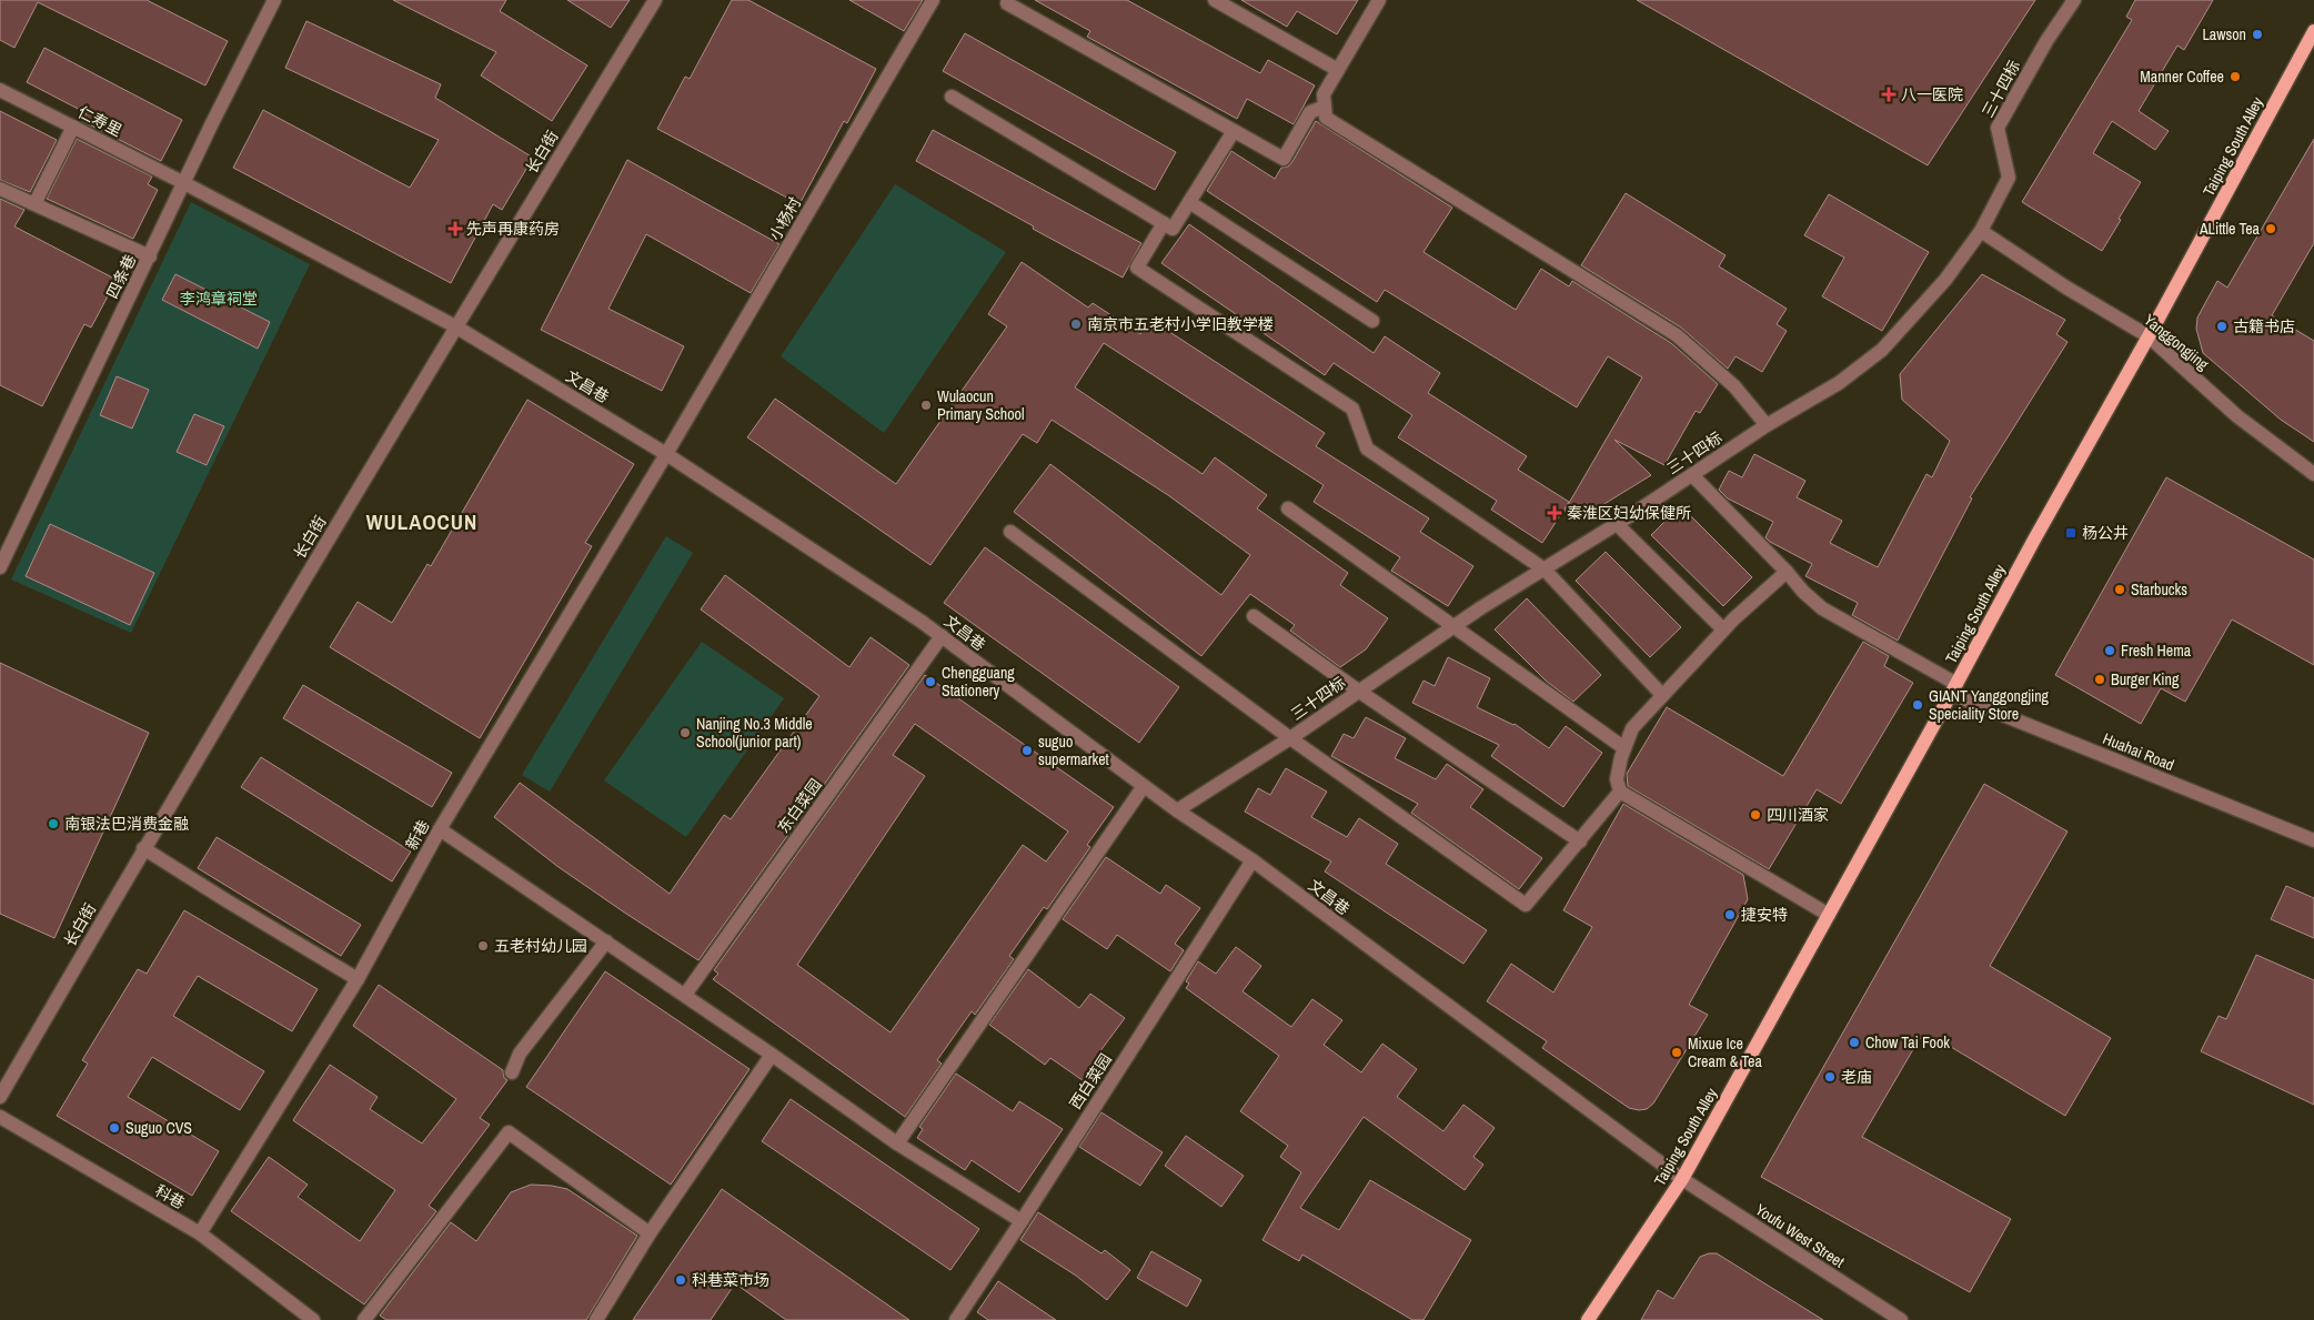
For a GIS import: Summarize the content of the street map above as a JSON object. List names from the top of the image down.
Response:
{
  "streets": {
    "main road": ["Taiping South Alley"],
    "street": [
      "三十四标",
      "仁寿里",
      "长白街",
      "小杨村",
      "四条巷",
      "Yanggongjing",
      "文昌巷",
      "Huahai Road",
      "东白菜园",
      "新巷",
      "西白菜园",
      "科巷",
      "Youfu West Street"
    ]
  },
  "crossings": [
    ["三十四标", "Yanggongjing"],
    ["三十四标", "文昌巷"],
    ["三十四标", "Huahai Road"],
    ["仁寿里", "四条巷"],
    ["仁寿里", "文昌巷"],
    ["Taiping South Alley", "Yanggongjing"],
    ["Taiping South Alley", "文昌巷"],
    ["Taiping South Alley", "Huahai Road"],
    ["Taiping South Alley", "Youfu West Street"],
    ["长白街", "文昌巷"],
    ["小杨村", "文昌巷"],
    ["小杨村", "新巷"],
    ["四条巷", "文昌巷"],
    ["文昌巷", "东白菜园"],
    ["文昌巷", "新巷"],
    ["文昌巷", "西白菜园"],
    ["文昌巷", "Youfu West Street"],
    ["新巷", "科巷"]
  ],
  "districts": ["WULAOCUN"],
  "parks": ["李鸿章祠堂"],
  "places": {
    "other": [
      "Lawson",
      "Manner Coffee",
      "ALittle Tea",
      "南京市五老村小学旧教学楼",
      "古籍书店",
      "Wulaocun Primary School",
      "Starbucks",
      "Fresh Hema",
      "Burger King",
      "Chengguang Stationery",
      "GIANT Yanggongjing Speciality Store",
      "Nanjing No.3 Middle School(junior part)",
      "suguo supermarket",
      "四川酒家",
      "南银法巴消费金融",
      "捷安特",
      "五老村幼儿园",
      "Chow Tai Fook",
      "Mixue Ice Cream & Tea",
      "老庙",
      "Suguo CVS",
      "科巷菜市场"
    ],
    "health": ["八一医院", "先声再康药房", "秦淮区妇幼保健所"],
    "transit": ["杨公井"]
  }
}
